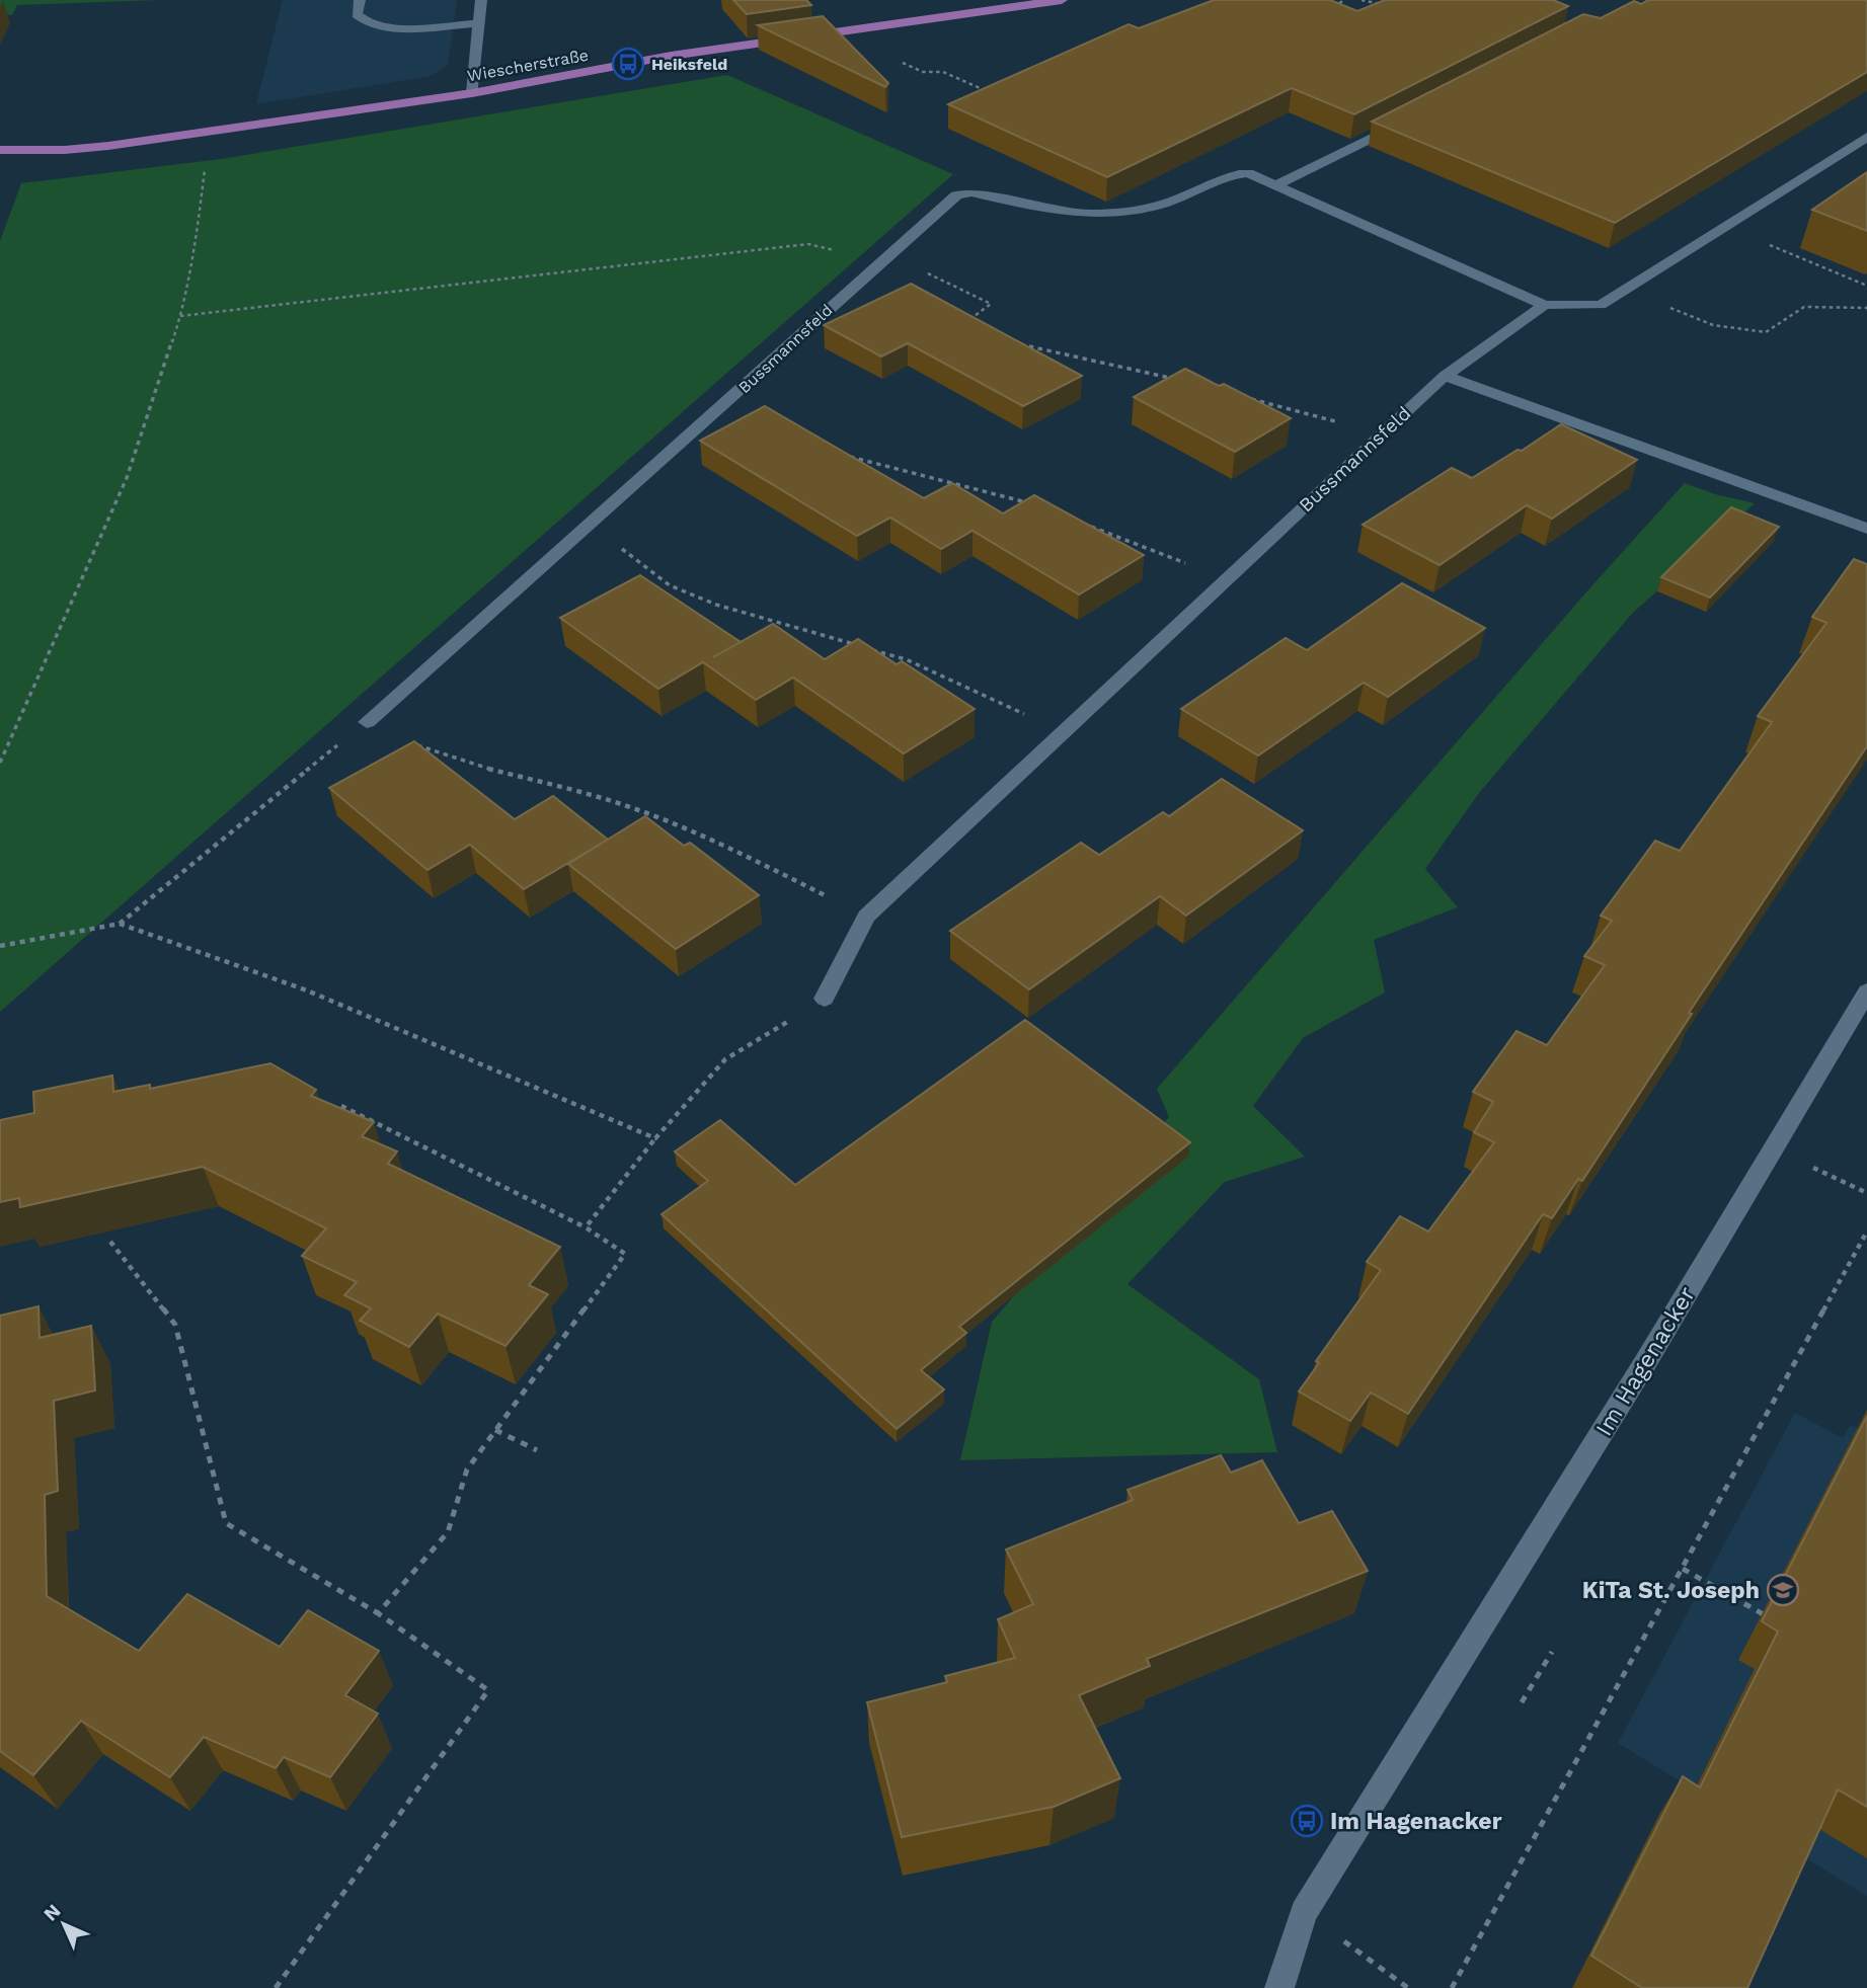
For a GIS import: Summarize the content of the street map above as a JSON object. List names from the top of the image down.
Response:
{
  "streets": {
    "main road": ["Wiescherstraße"],
    "street": ["Bussmannsfeld", "Im Hagenacker"]
  },
  "places": {
    "bus stop": ["Heiksfeld", "Im Hagenacker"],
    "school or university": ["KiTa St. Joseph"]
  },
  "north": "top left"
}
